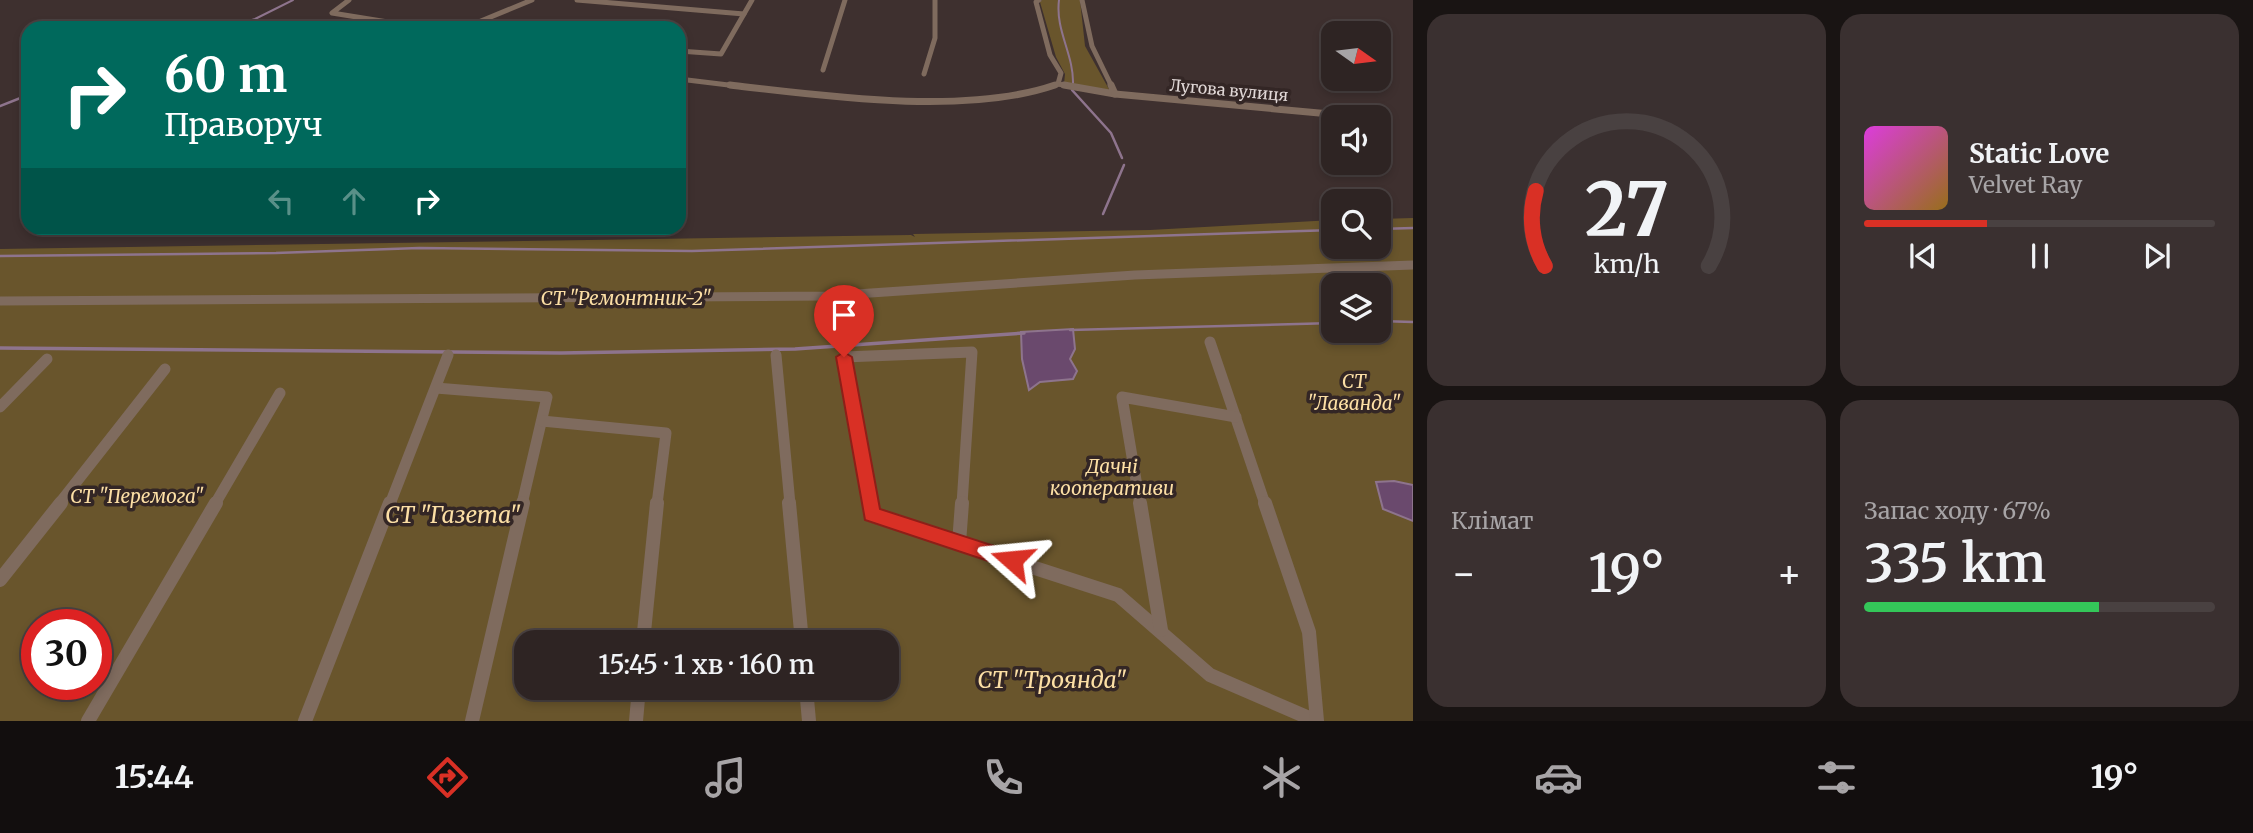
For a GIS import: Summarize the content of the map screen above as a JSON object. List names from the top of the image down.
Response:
{
  "streets": {
    "street": ["Лугова вулиця"]
  },
  "parks": [
    "СТ \"Ремонтник-2\"",
    "СТ \"Лаванда\"",
    "Дачні кооперативи",
    "СТ \"Перемога\"",
    "СТ \"Газета\"",
    "СТ \"Троянда\""
  ],
  "north": "right",
  "page": {
    "turn": ["60 m", "Праворуч"],
    "song": ["Static Love", "Velvet Ray"],
    "tile": [
      "Клімат",
      ["Запас ходу · 67%", "335 km"]
    ],
    "heat": ["−", "19°", "+"],
    "limit": "30",
    "trip": "15:45 · 1 хв · 160 m",
    "tabs": ["15:44", "19°"],
    "gauge": ["27", "km/h"]
  }
}
